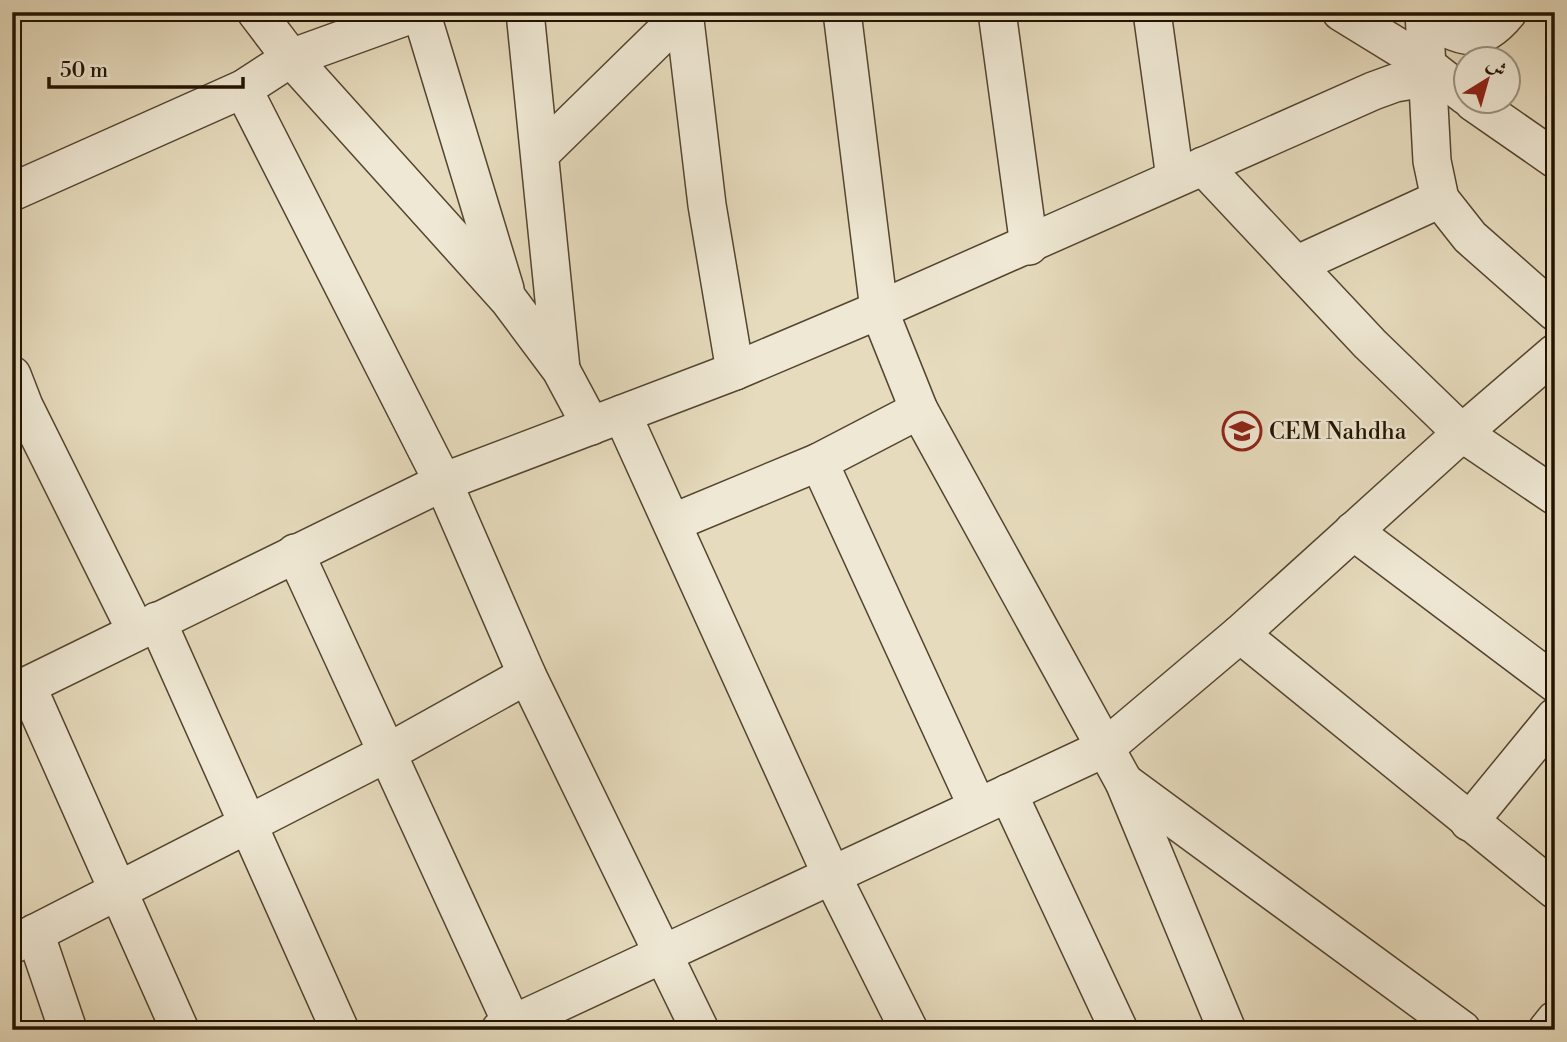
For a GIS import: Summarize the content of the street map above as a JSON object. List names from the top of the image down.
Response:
{
  "places": {
    "school or university": ["CEM Nahdha"]
  },
  "scale_bar": "50 m",
  "north": "top right"
}
